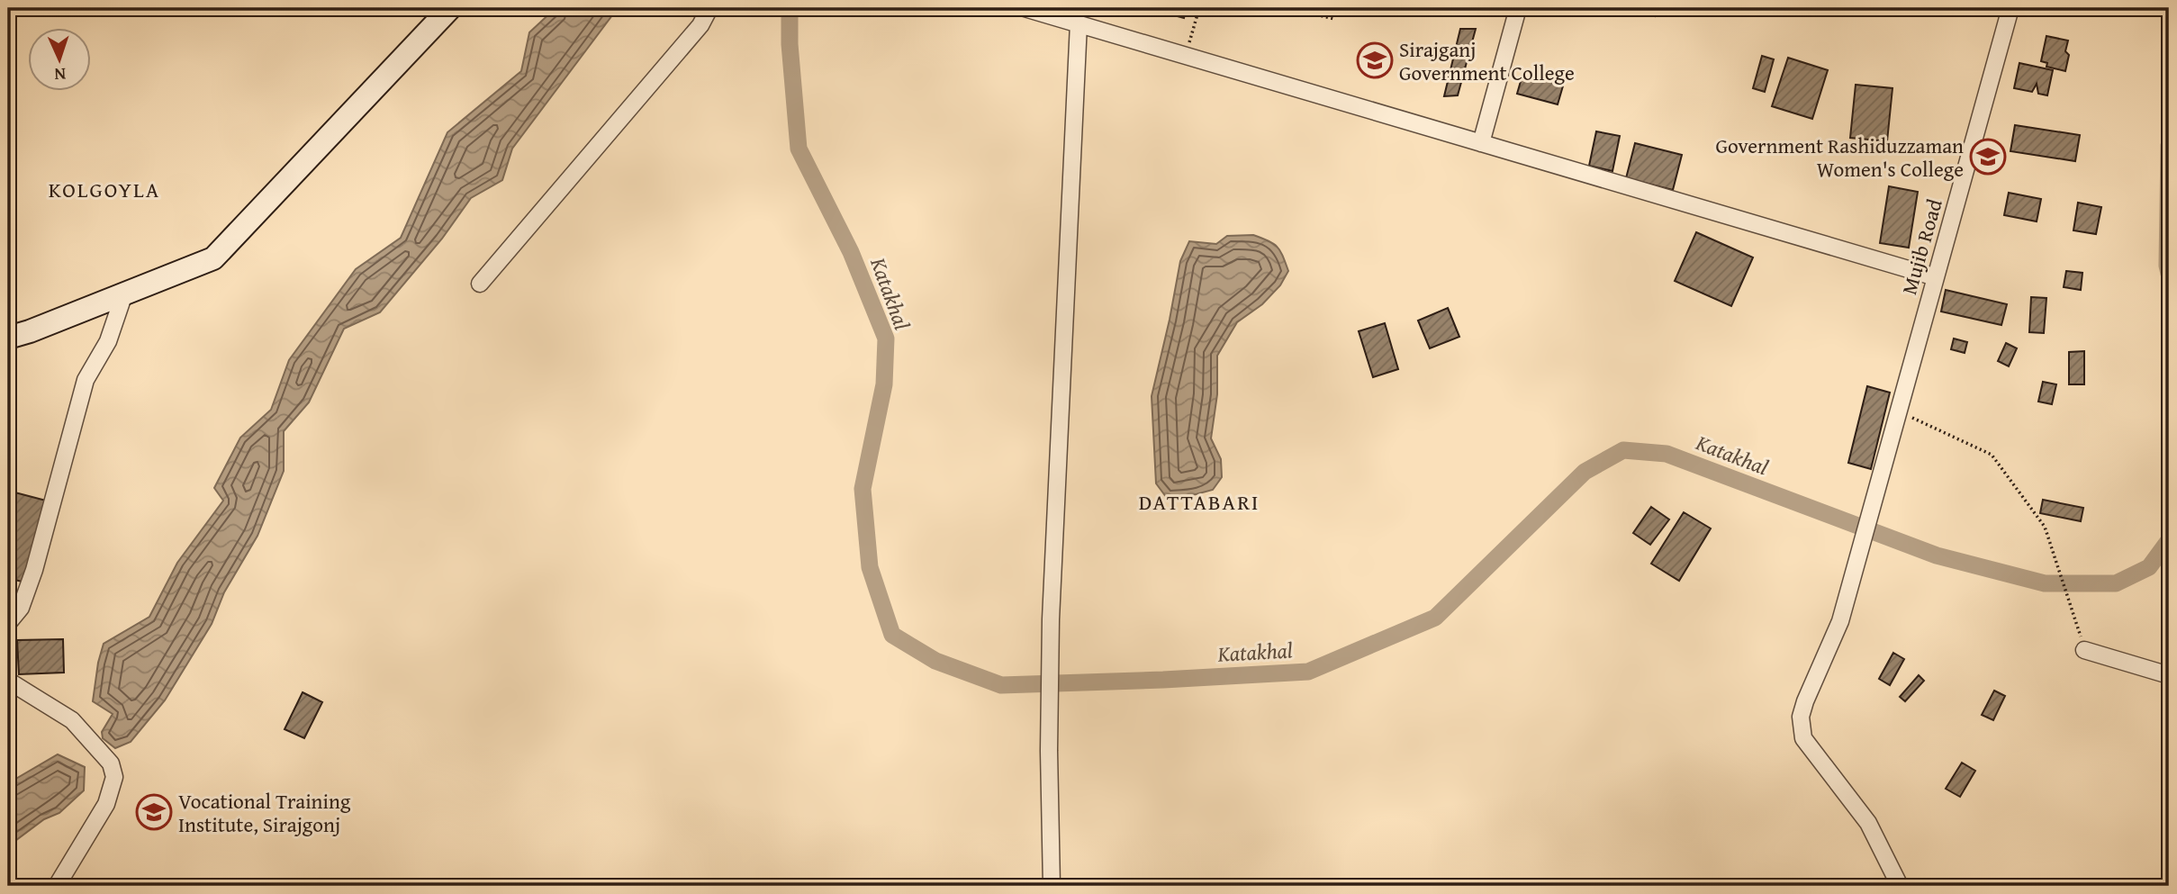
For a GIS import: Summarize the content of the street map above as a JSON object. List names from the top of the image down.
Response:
{
  "streets": {
    "street": ["Mujib Road"]
  },
  "districts": ["KOLGOYLA", "DATTABARI"],
  "water": ["Katakhal"],
  "places": {
    "school or university": ["Sirajganj Government College", "Government Rashiduzzaman Women's College", "Vocational Training Institute, Sirajgonj"]
  },
  "north": "bottom"
}
